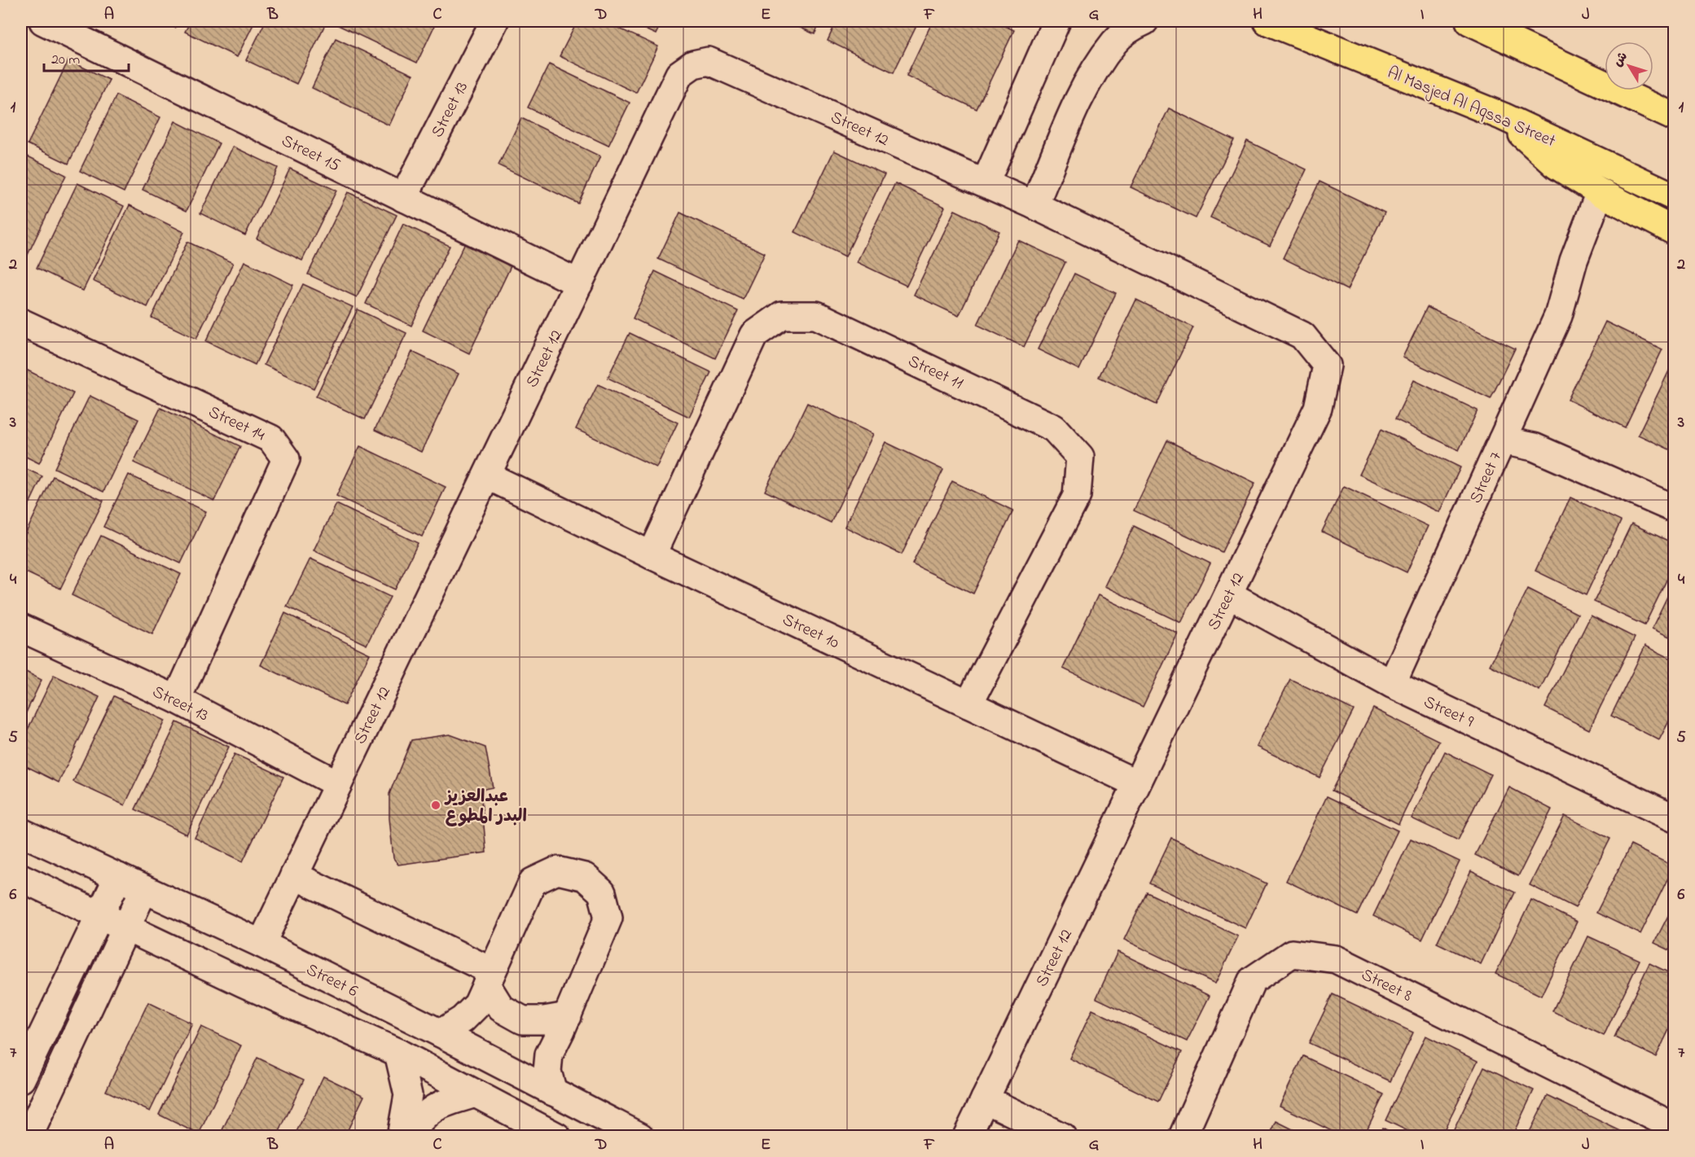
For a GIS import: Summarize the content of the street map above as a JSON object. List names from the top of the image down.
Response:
{
  "streets": {
    "main road": ["Al Masjed Al Aqssa Street"],
    "street": [
      "Street 13",
      "Street 12",
      "Street 15",
      "Street 11",
      "Street 14",
      "Street 7",
      "Street 10",
      "Street 9",
      "Street 6",
      "Street 8"
    ]
  },
  "crossings": [
    ["Street 13", "Street 12"],
    ["Street 13", "Street 15"],
    ["Street 13", "Street 14"],
    ["Street 12", "Street 15"],
    ["Street 12", "Street 10"],
    ["Street 12", "Street 9"],
    ["Street 12", "Street 6"],
    ["Street 11", "Street 10"],
    ["Street 7", "Street 9"]
  ],
  "places": ["عبدالعزيز البدر المطوع"],
  "scale_bar": "20 m",
  "north": "top left",
  "grid": {
    "columns": [
      "A",
      "B",
      "C",
      "D",
      "E",
      "F",
      "G",
      "H",
      "I",
      "J"
    ],
    "rows": [
      "1",
      "2",
      "3",
      "4",
      "5",
      "6",
      "7"
    ]
  }
}
